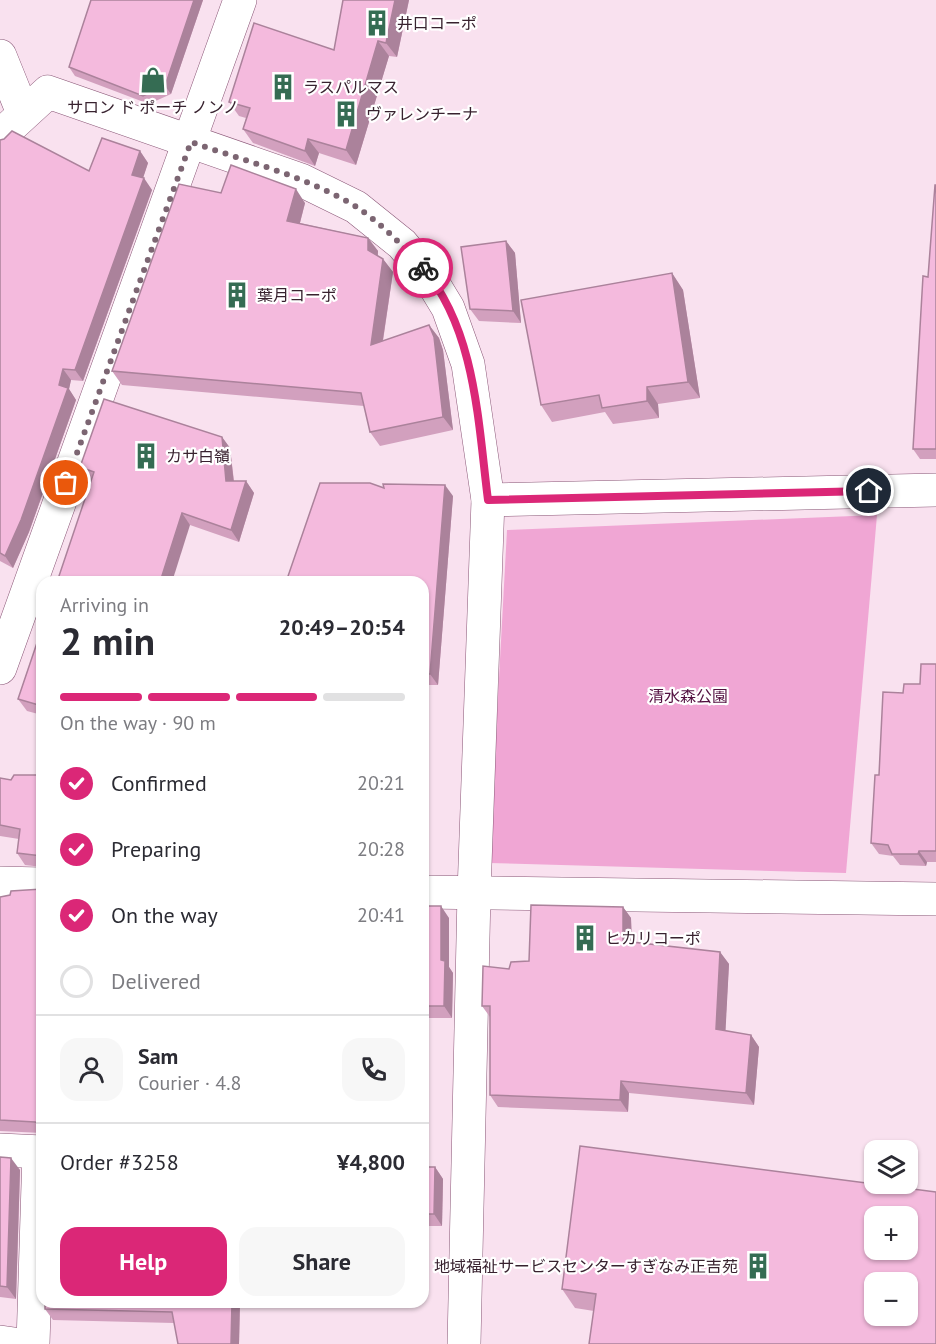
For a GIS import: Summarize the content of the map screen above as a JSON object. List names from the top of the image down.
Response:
{
  "parks": ["清水森公園"],
  "places": {
    "building": [
      "井口コーポ",
      "ラスパルマス",
      "ヴァレンチーナ",
      "葉月コーポ",
      "カサ白嶺",
      "ヒカリコーポ",
      "地域福祉サービスセンターすぎなみ正吉苑"
    ],
    "shop": ["サロン ド ポーチ ノンノ"]
  },
  "page": {
    "heading": ["2 min", "Arriving in", "20:49–20:54"],
    "panel": [
      "Sam",
      "Courier · 4.8",
      "Order #3258",
      "¥4,800"
    ],
    "bar": "On the way · 90 m",
    "list": [
      ["Confirmed", "20:21"],
      ["Preparing", "20:28"],
      ["On the way", "20:41"],
      "Delivered"
    ],
    "map_buttons": ["+", "−"],
    "buttons": ["Help", "Share"]
  }
}
